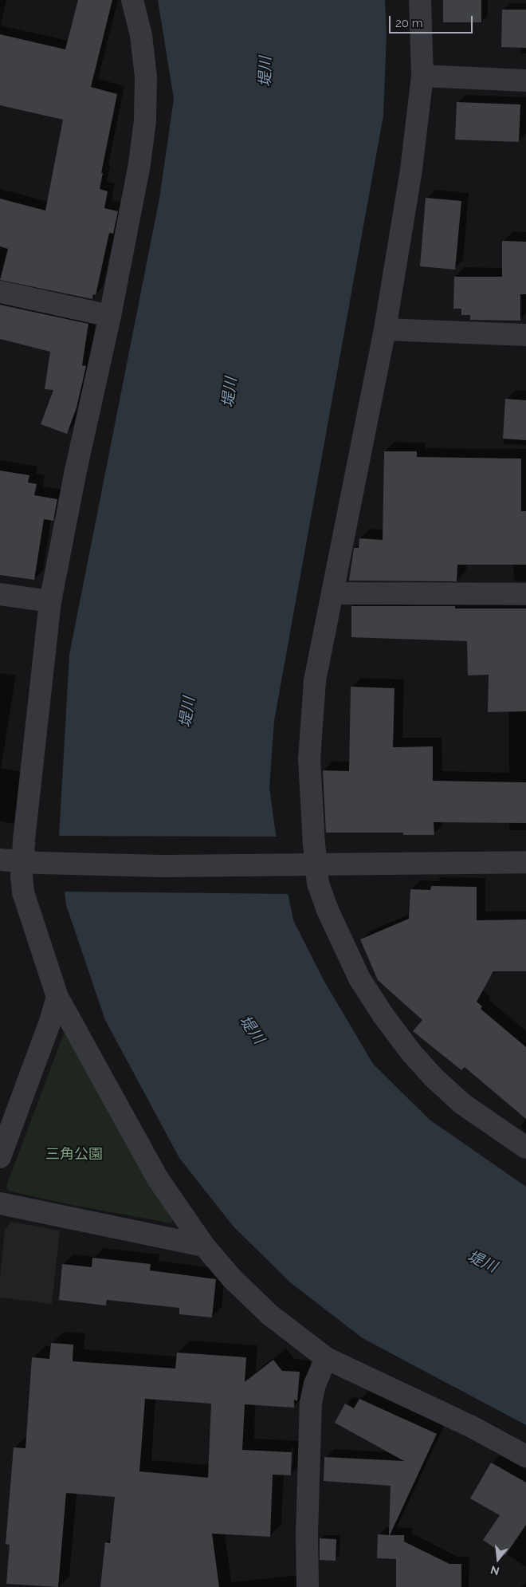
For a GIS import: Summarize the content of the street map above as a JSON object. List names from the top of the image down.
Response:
{
  "water": ["堤川"],
  "parks": ["三角公園"],
  "scale_bar": "20 m",
  "north": "bottom"
}
